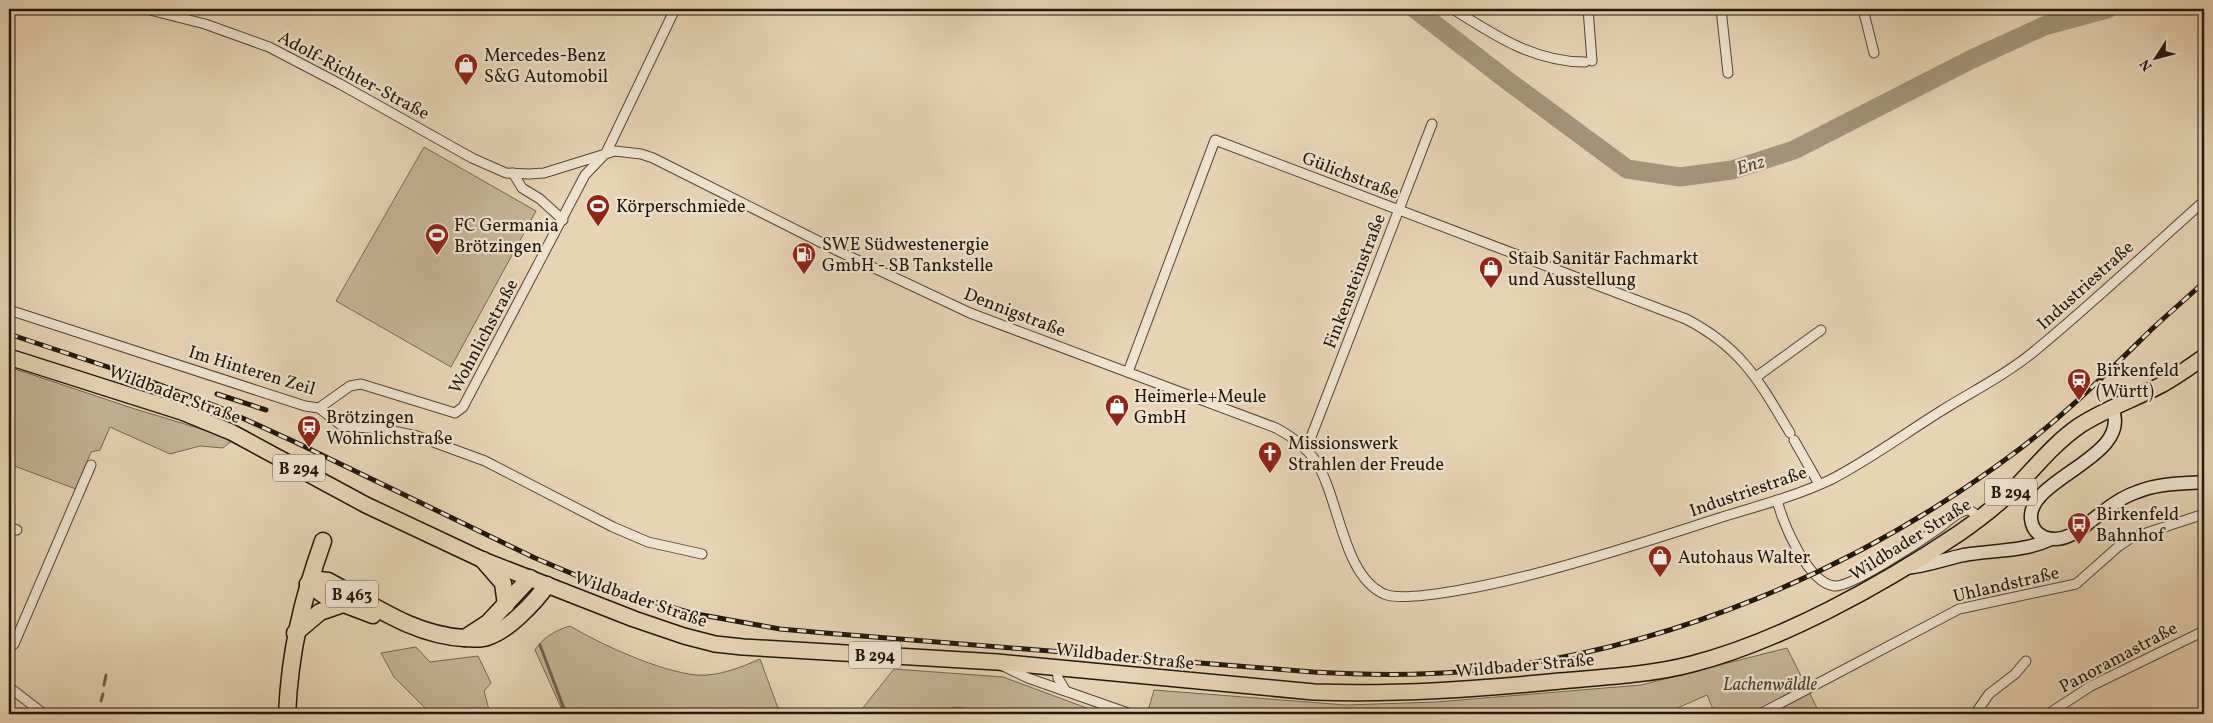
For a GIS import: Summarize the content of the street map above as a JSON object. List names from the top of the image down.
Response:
{
  "streets": {
    "highway": ["B 463"],
    "main road": ["Wildbader Straße", "B 294"],
    "street": [
      "Adolf-Richter-Straße",
      "Gülichstraße",
      "Finkensteinstraße",
      "Industriestraße",
      "Dennigstraße",
      "Wohnlichstraße",
      "Im Hinteren Zeil",
      "Uhlandstraße",
      "Panoramastraße"
    ]
  },
  "crossings": [
    ["Adolf-Richter-Straße", "Dennigstraße"],
    ["Adolf-Richter-Straße", "Wohnlichstraße"],
    ["Gülichstraße", "Finkensteinstraße"],
    ["Gülichstraße", "Industriestraße"],
    ["Gülichstraße", "Dennigstraße"],
    ["Finkensteinstraße", "Industriestraße"],
    ["Finkensteinstraße", "Dennigstraße"],
    ["Industriestraße", "Dennigstraße"],
    ["Dennigstraße", "Wohnlichstraße"],
    ["Wohnlichstraße", "Im Hinteren Zeil"],
    ["Wildbader Straße", "B 463"]
  ],
  "water": ["Enz"],
  "parks": ["Lachenwäldle"],
  "places": {
    "shop": [
      "Mercedes-Benz S&G Automobil",
      "Staib Sanitär Fachmarkt und Ausstellung",
      "Heimerle+Meule GmbH",
      "Autohaus Walter"
    ],
    "sports": ["Körperschmiede", "FC Germania Brötzingen"],
    "fuel station": ["SWE Südwestenergie GmbH - SB Tankstelle"],
    "station": ["Birkenfeld (Württ)", "Brötzingen Wohnlichstraße"],
    "church": ["Missionswerk Strahlen der Freude"],
    "bus stop": ["Birkenfeld Bahnhof"]
  },
  "north": "bottom left"
}
